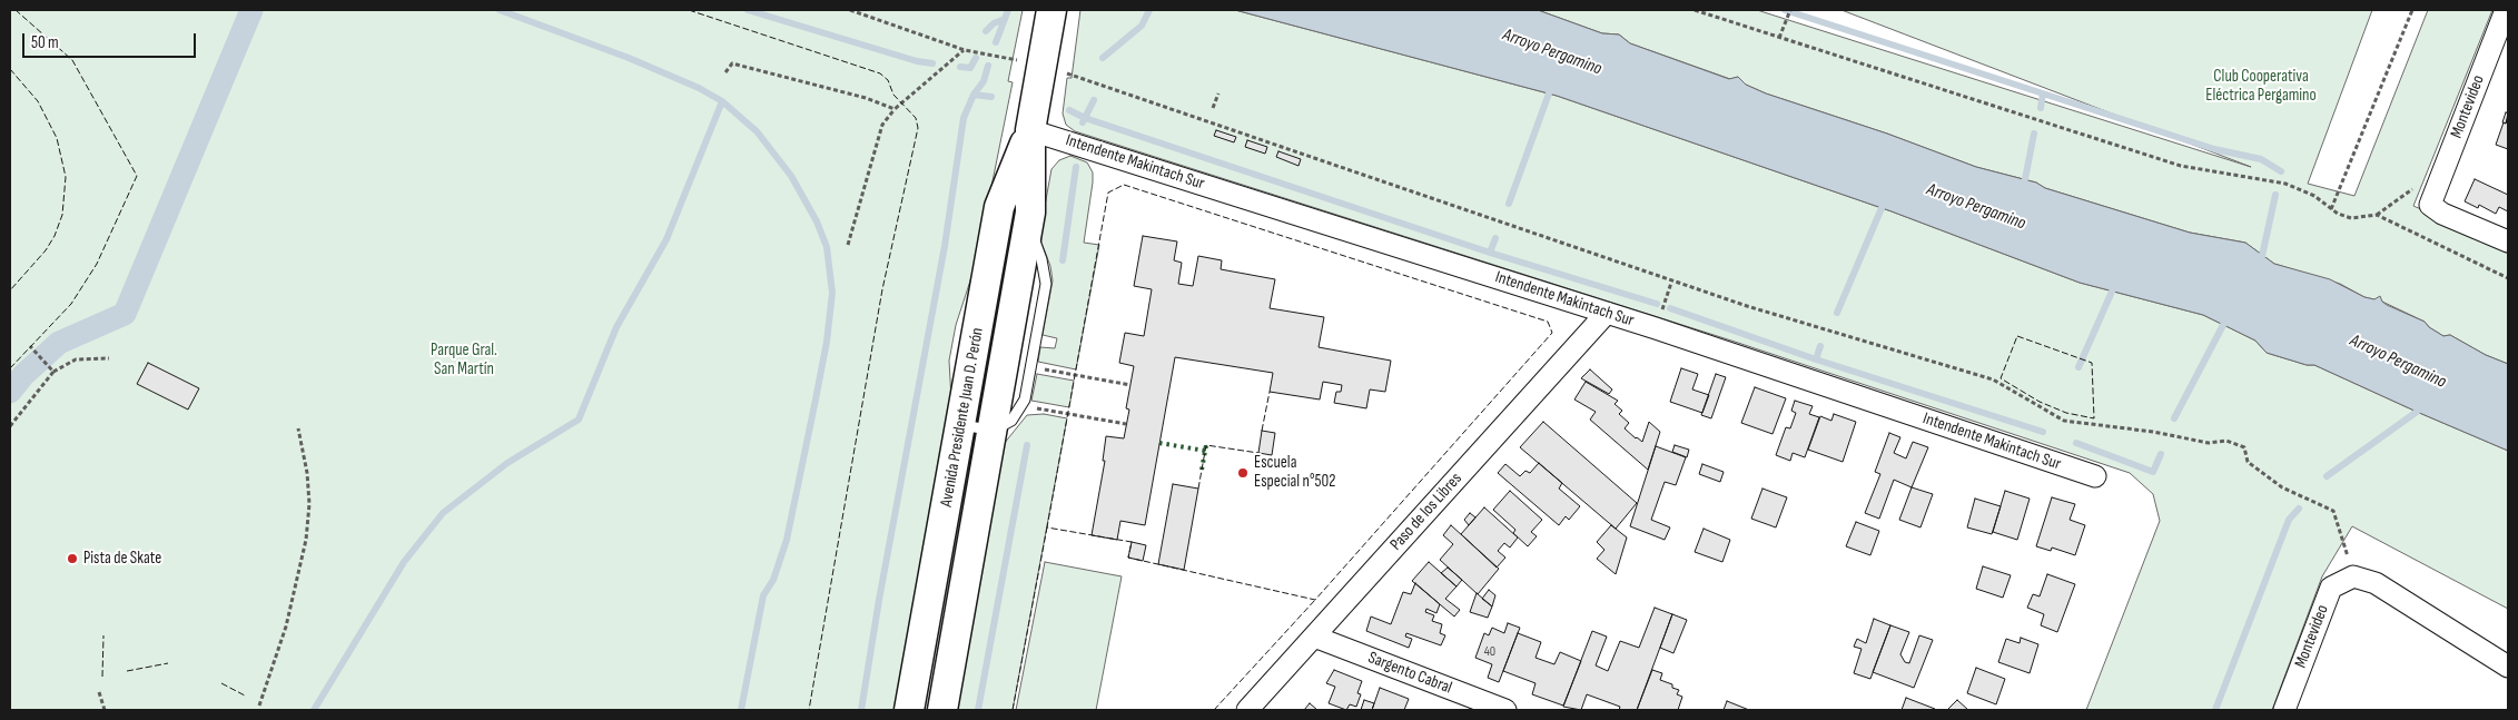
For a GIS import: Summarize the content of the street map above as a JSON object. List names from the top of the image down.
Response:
{
  "streets": {
    "main road": ["Avenida Presidente Juan D. Perón"],
    "street": [
      "Montevideo",
      "Intendente Makintach Sur",
      "Paso de los Libres",
      "Sargento Cabral"
    ]
  },
  "crossings": [
    ["Intendente Makintach Sur", "Avenida Presidente Juan D. Perón"],
    ["Intendente Makintach Sur", "Paso de los Libres"],
    ["Paso de los Libres", "Sargento Cabral"]
  ],
  "water": ["Arroyo Pergamino"],
  "parks": ["Club Cooperativa Eléctrica Pergamino", "Parque Gral. San Martín"],
  "places": ["Escuela Especial n°502", "Pista de Skate"],
  "house_numbers": ["40"],
  "scale_bar": "50 m"
}
